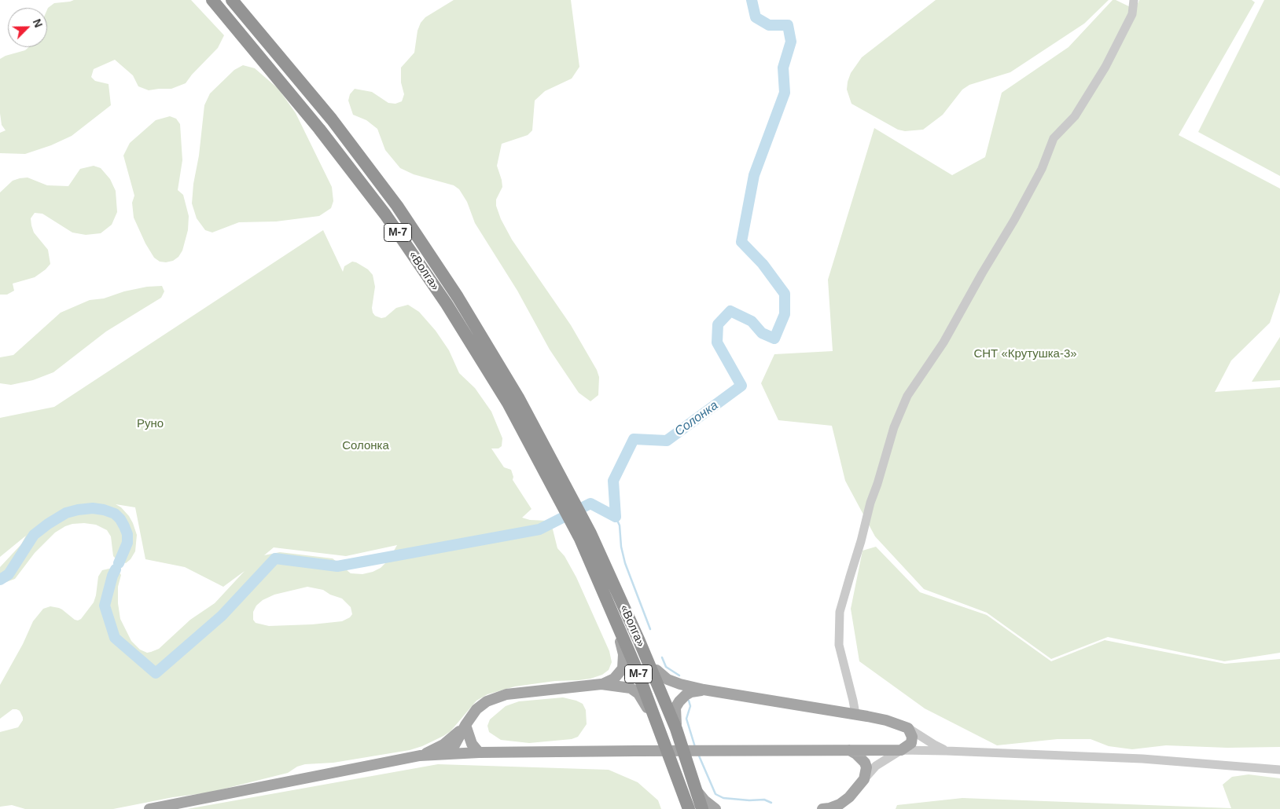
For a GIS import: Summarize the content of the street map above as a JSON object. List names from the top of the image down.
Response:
{
  "streets": {
    "highway": ["М-7", "«Волга»"]
  },
  "crossings": [
    ["М-7", "«Волга»"]
  ],
  "water": ["Солонка"],
  "parks": ["СНТ «Крутушка-3»", "Руно", "Солонка"],
  "north": "top right"
}
